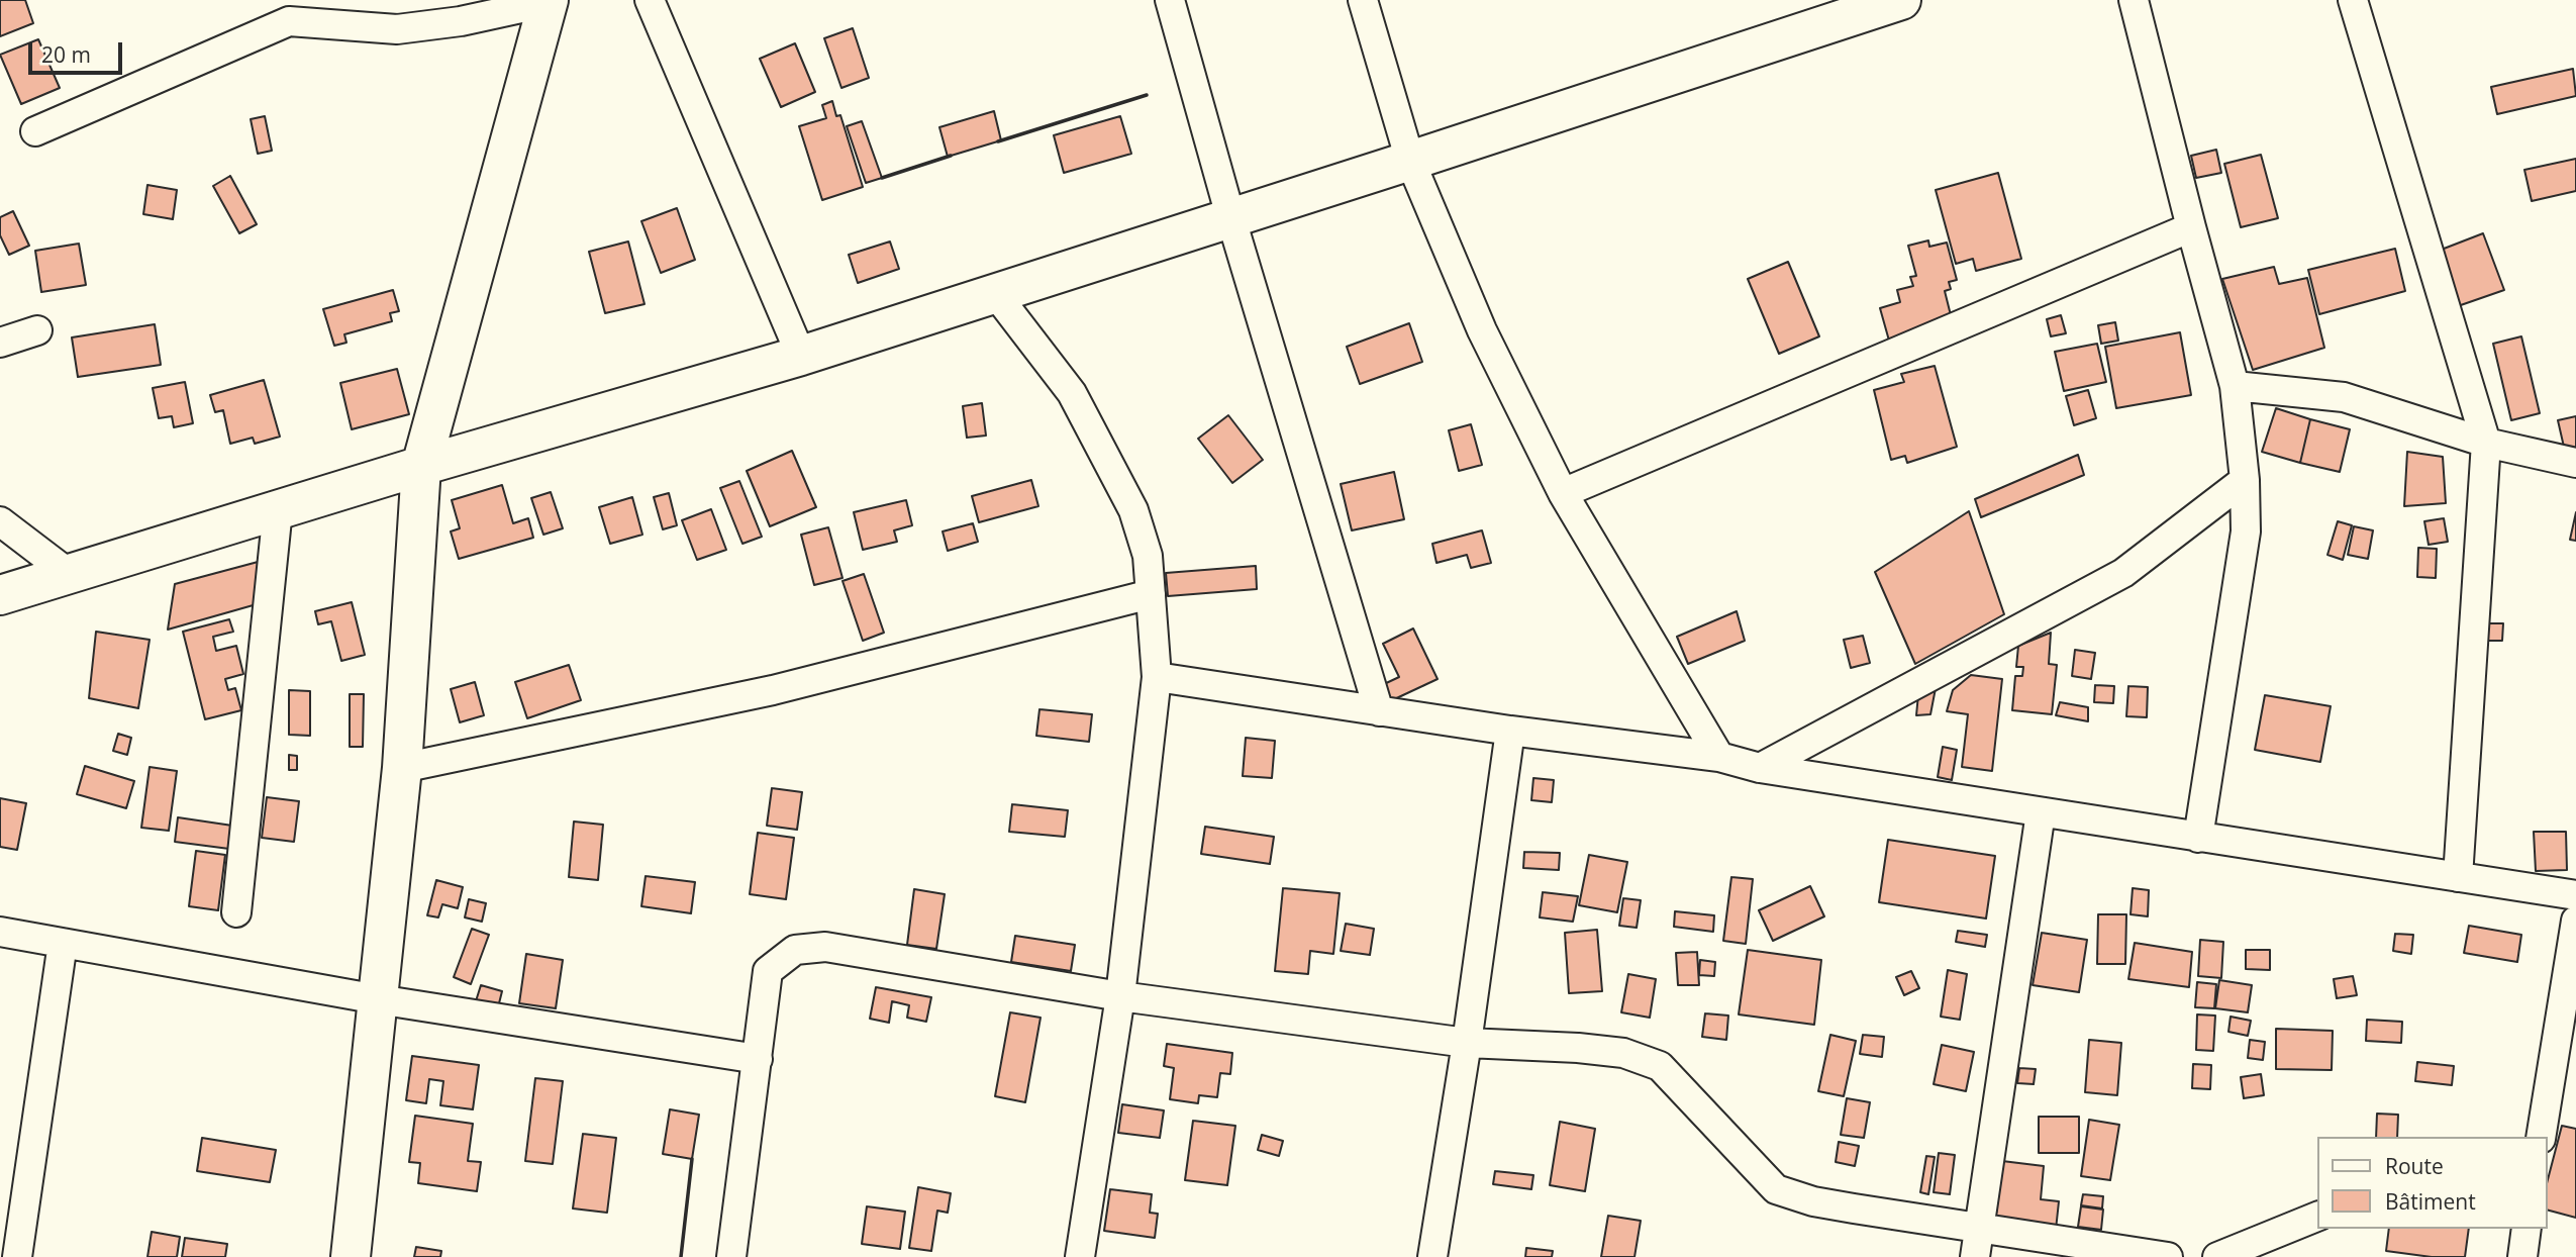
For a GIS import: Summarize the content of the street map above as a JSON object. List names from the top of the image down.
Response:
{
  "legend": ["Route", "Bâtiment"],
  "scale_bar": "20 m"
}
